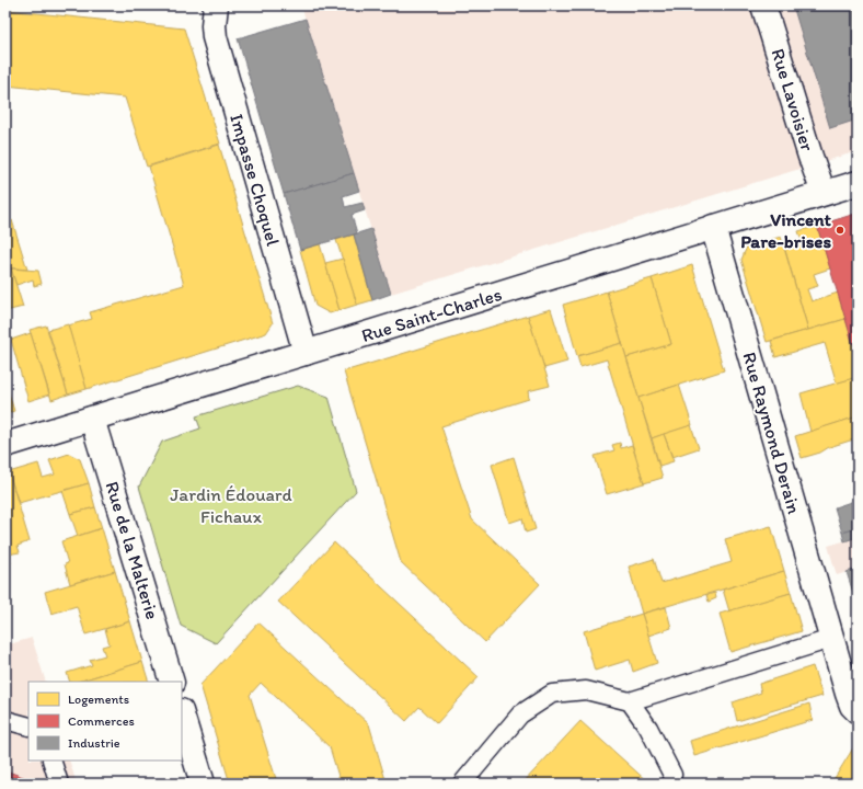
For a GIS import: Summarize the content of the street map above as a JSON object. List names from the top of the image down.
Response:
{
  "streets": {
    "street": [
      "Rue Lavoisier",
      "Impasse Choquel",
      "Rue Saint-Charles",
      "Rue Raymond Derain",
      "Rue de la Malterie"
    ]
  },
  "crossings": [
    ["Rue Lavoisier", "Rue Saint-Charles"],
    ["Impasse Choquel", "Rue Saint-Charles"],
    ["Rue Saint-Charles", "Rue Raymond Derain"],
    ["Rue Saint-Charles", "Rue de la Malterie"]
  ],
  "parks": ["Jardin Édouard Fichaux"],
  "places": ["Vincent Pare-brises"],
  "legend": ["Logements", "Commerces", "Industrie"]
}
